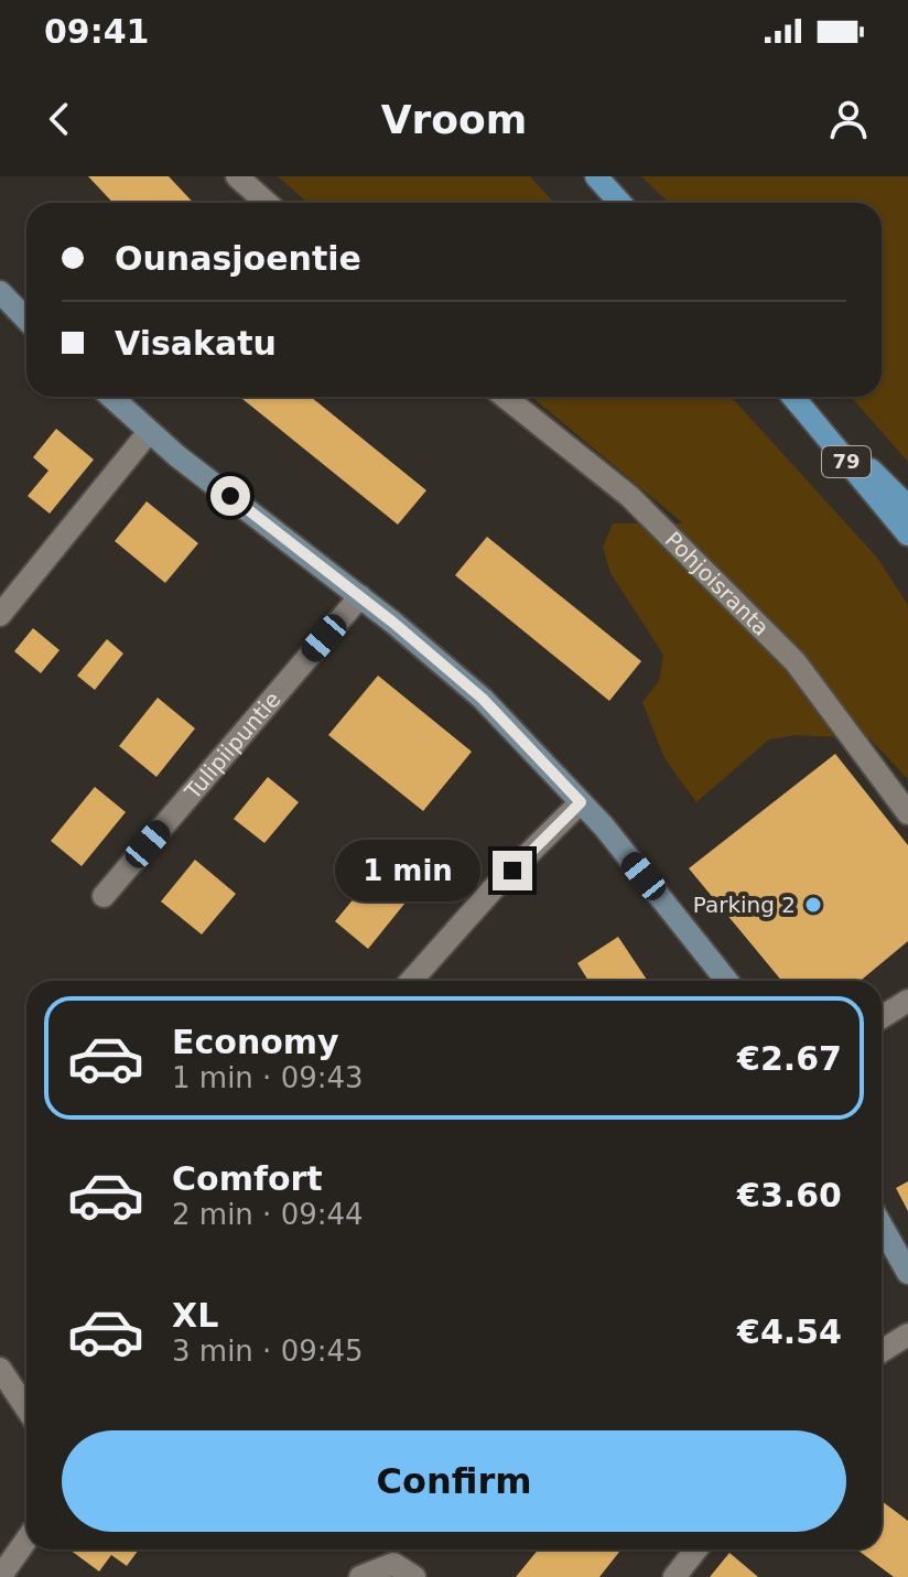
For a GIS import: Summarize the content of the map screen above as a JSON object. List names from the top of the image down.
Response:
{
  "streets": {
    "main road": ["79"],
    "street": ["Pohjoisranta", "Tulipiipuntie"]
  },
  "places": ["Parking 2"],
  "page": {
    "status": "09:41",
    "header": "Vroom",
    "banner": ["Ounasjoentie", "Visakatu"],
    "bubble": "1 min",
    "list": [
      {
        "name": "Economy",
        "note": "1 min · 09:43",
        "value": "€2.67"
      },
      {
        "name": "Comfort",
        "note": "2 min · 09:44",
        "value": "€3.60"
      },
      {
        "name": "XL",
        "note": "3 min · 09:45",
        "value": "€4.54"
      }
    ],
    "buttons": "Confirm"
  }
}
